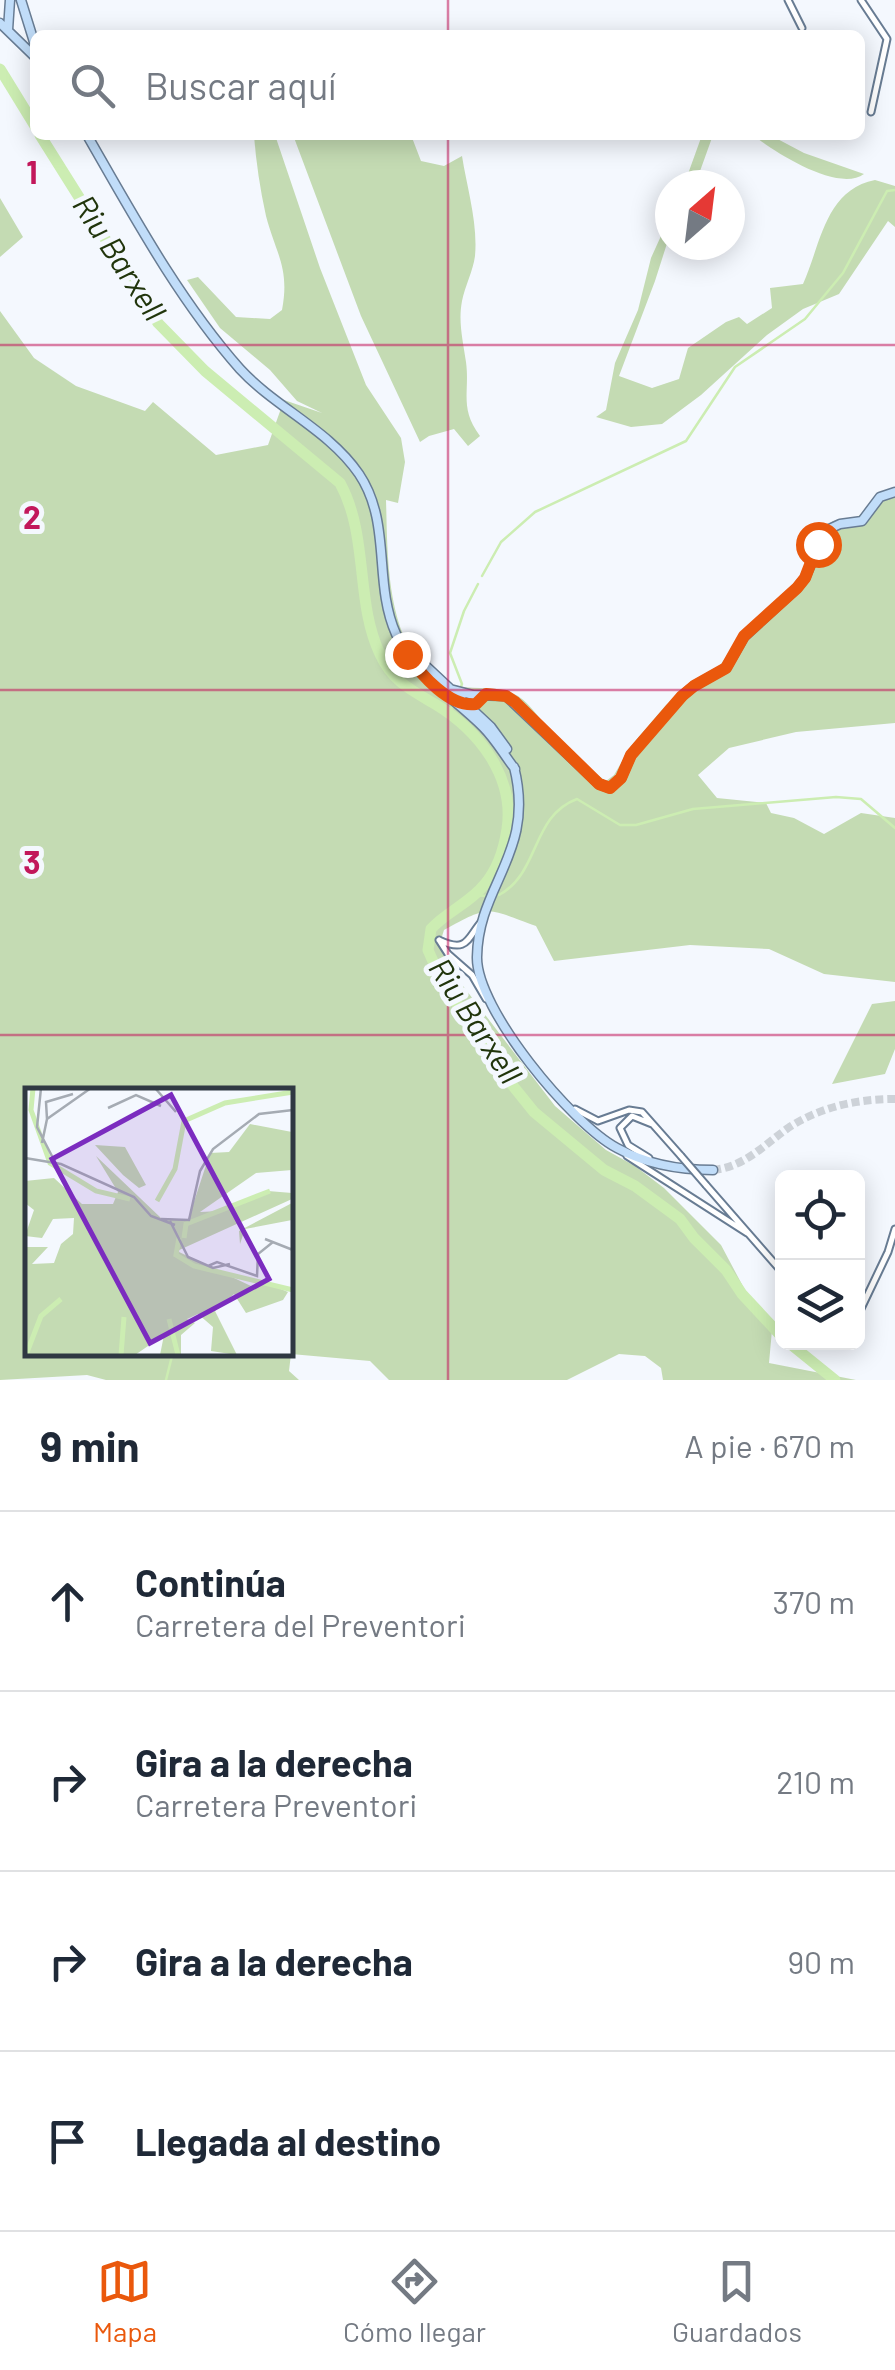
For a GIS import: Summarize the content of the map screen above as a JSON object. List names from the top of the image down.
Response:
{
  "water": ["Riu Barxell"],
  "north": "top right",
  "page": {
    "search": "Buscar aquí",
    "heading": ["9 min", "A pie · 670 m"],
    "list": [
      ["Continúa", "Carretera del Preventori", "370 m"],
      ["Gira a la derecha", "Carretera Preventori", "210 m"],
      ["Gira a la derecha", "90 m"],
      "Llegada al destino"
    ],
    "nav": ["Mapa", "Cómo llegar", "Guardados"]
  },
  "grid": {
    "rows": ["1", "2", "3"]
  }
}
